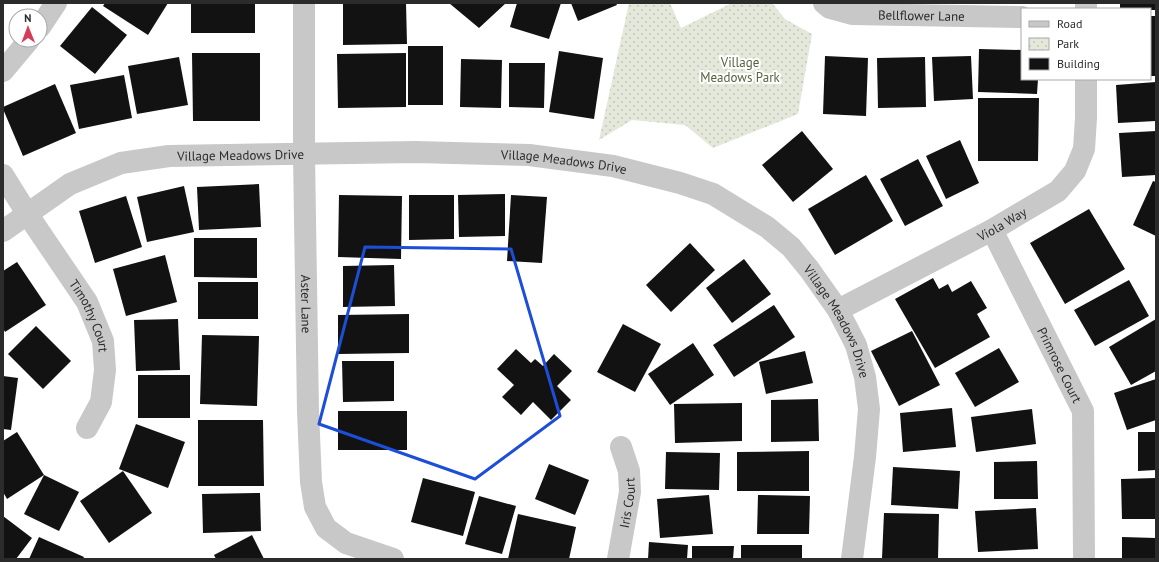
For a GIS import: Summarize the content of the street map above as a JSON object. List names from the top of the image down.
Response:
{
  "streets": {
    "street": [
      "Bellflower Lane",
      "Village Meadows Drive",
      "Viola Way",
      "Aster Lane",
      "Timothy Court",
      "Primrose Court",
      "Iris Court"
    ]
  },
  "crossings": [
    ["Village Meadows Drive", "Viola Way"],
    ["Village Meadows Drive", "Aster Lane"],
    ["Village Meadows Drive", "Timothy Court"],
    ["Viola Way", "Primrose Court"]
  ],
  "parks": ["Village Meadows Park"],
  "legend": ["Road", "Park", "Building"],
  "north": "top"
}
